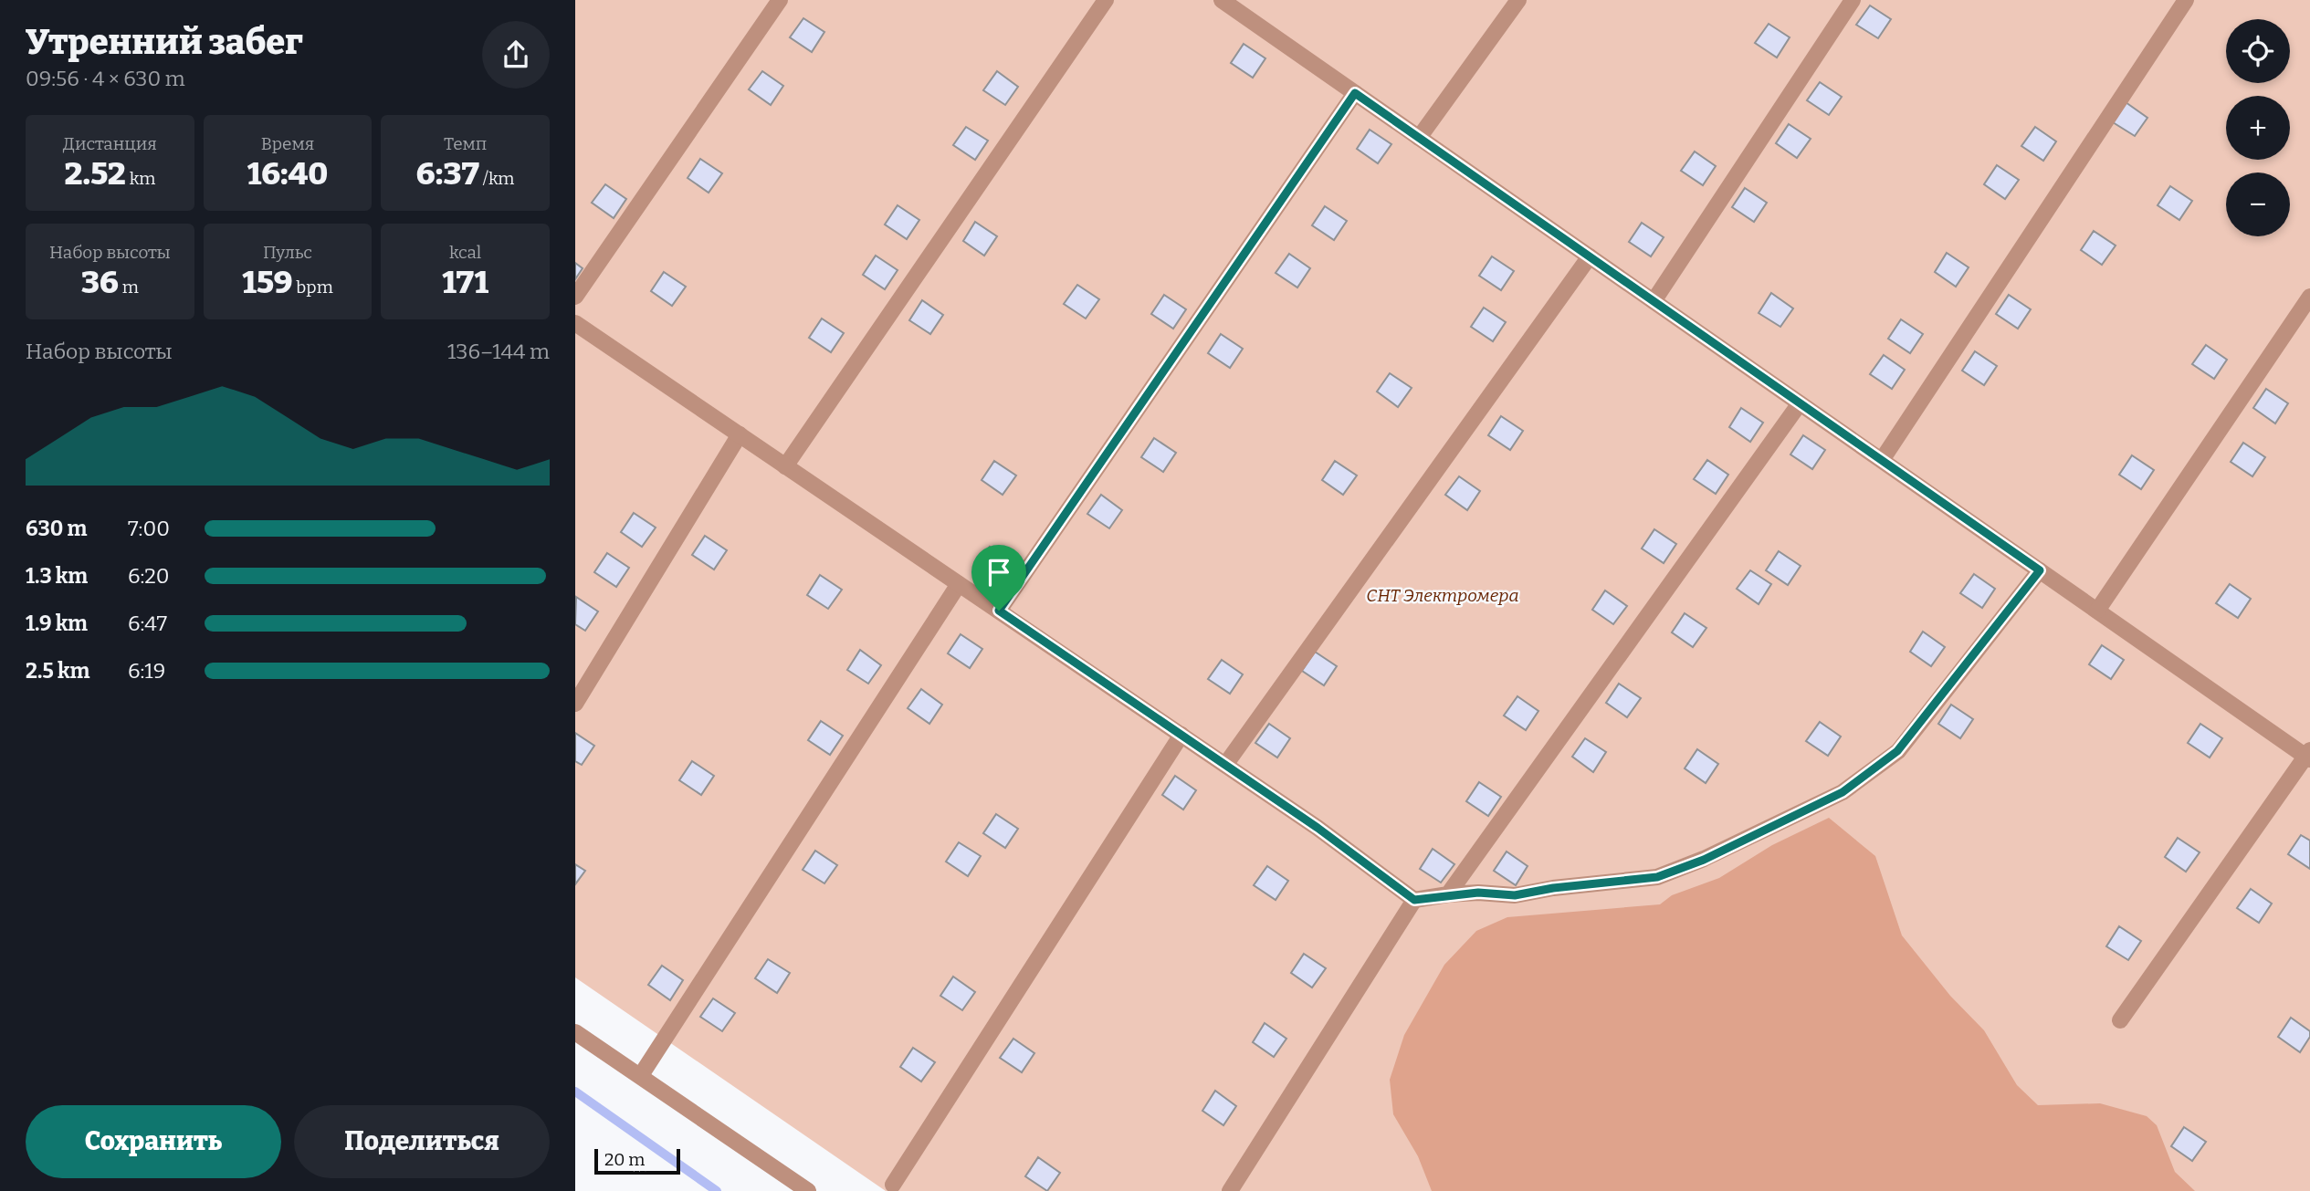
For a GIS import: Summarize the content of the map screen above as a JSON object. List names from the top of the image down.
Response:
{
  "parks": ["СНТ Электромера"],
  "scale_bar": "20 m",
  "page": {
    "heading": ["Утренний забег", "09:56 · 4 × 630 m"],
    "map_buttons": ["+", "−"],
    "stats": [
      ["Дистанция", "2.52 km"],
      ["Время", "16:40"],
      ["Темп", "6:37 /km"],
      ["Набор высоты", "36 m"],
      ["Пульс", "159 bpm"],
      ["kcal", "171"]
    ],
    "chart": ["Набор высоты", "136–144 m"],
    "list": [
      {
        "name": "630 m",
        "note": "7:00"
      },
      {
        "name": "1.3 km",
        "note": "6:20"
      },
      {
        "name": "1.9 km",
        "note": "6:47"
      },
      {
        "name": "2.5 km",
        "note": "6:19"
      }
    ],
    "buttons": ["Сохранить", "Поделиться"],
    "scale": "20 m"
  }
}
